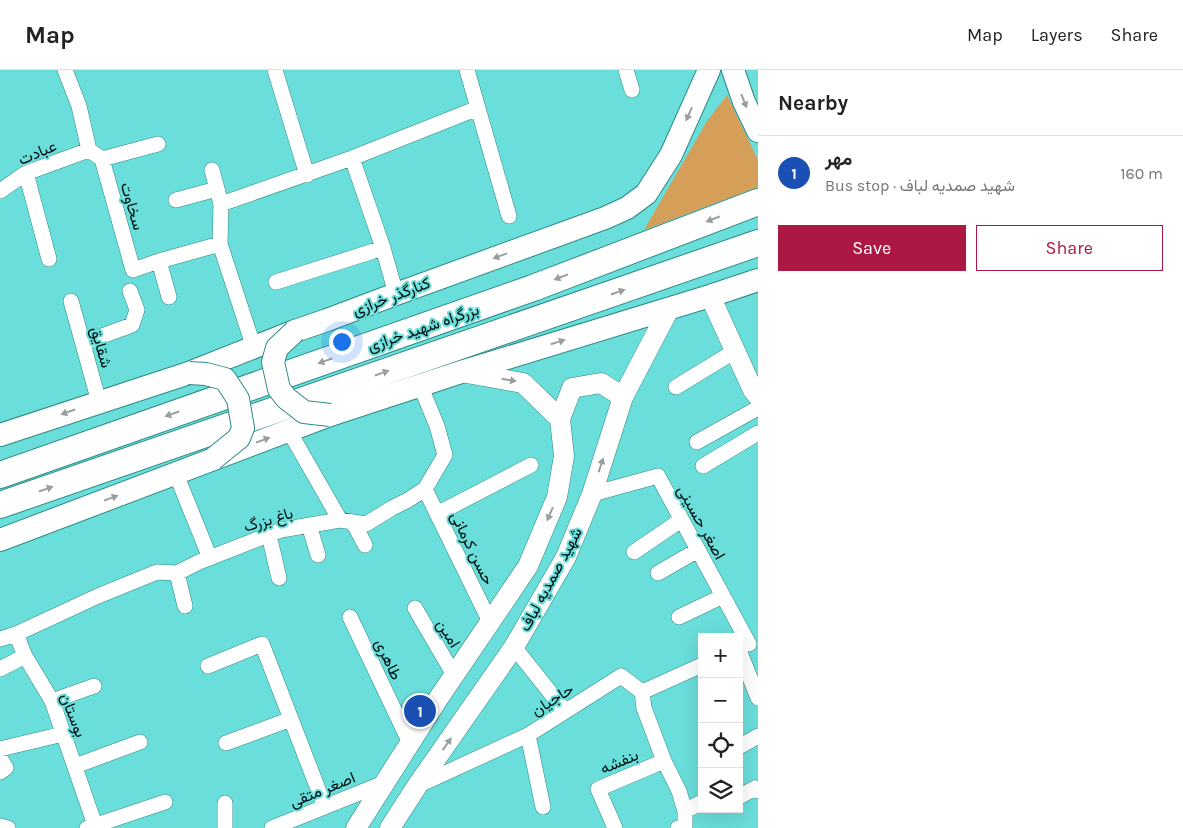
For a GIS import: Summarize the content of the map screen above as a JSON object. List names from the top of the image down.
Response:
{
  "streets": {
    "highway": ["بزرگراه شهید خرازی"],
    "main road": ["کنارگذر خرازی", "شهید صمدیه لباف"],
    "street": [
      "عبادت",
      "سخاوت",
      "شقایق",
      "باغ بزرگ",
      "اصغر حسینی",
      "حسن کرمانی",
      "امین",
      "طاهری",
      "حاجیان",
      "بوستان",
      "بنفشه",
      "اصغر متقی"
    ]
  },
  "crossings": [
    ["کنارگذر خرازی", "شقایق"],
    ["باغ بزرگ", "حسن کرمانی"],
    ["باغ بزرگ", "بوستان"],
    ["اصغر حسینی", "شهید صمدیه لباف"],
    ["حسن کرمانی", "شهید صمدیه لباف"],
    ["شهید صمدیه لباف", "امین"],
    ["شهید صمدیه لباف", "طاهری"],
    ["شهید صمدیه لباف", "حاجیان"],
    ["شهید صمدیه لباف", "اصغر متقی"]
  ],
  "page": {
    "header": "Map",
    "nav": ["Map", "Layers", "Share"],
    "heading": "Nearby",
    "list": [
      {
        "mark": "1",
        "name": "مهر",
        "note": "Bus stop · شهید صمدیه لباف",
        "value": "160 m"
      }
    ],
    "buttons": ["Save", "Share"],
    "map_buttons": ["+", "−"],
    "pins": "1"
  }
}
